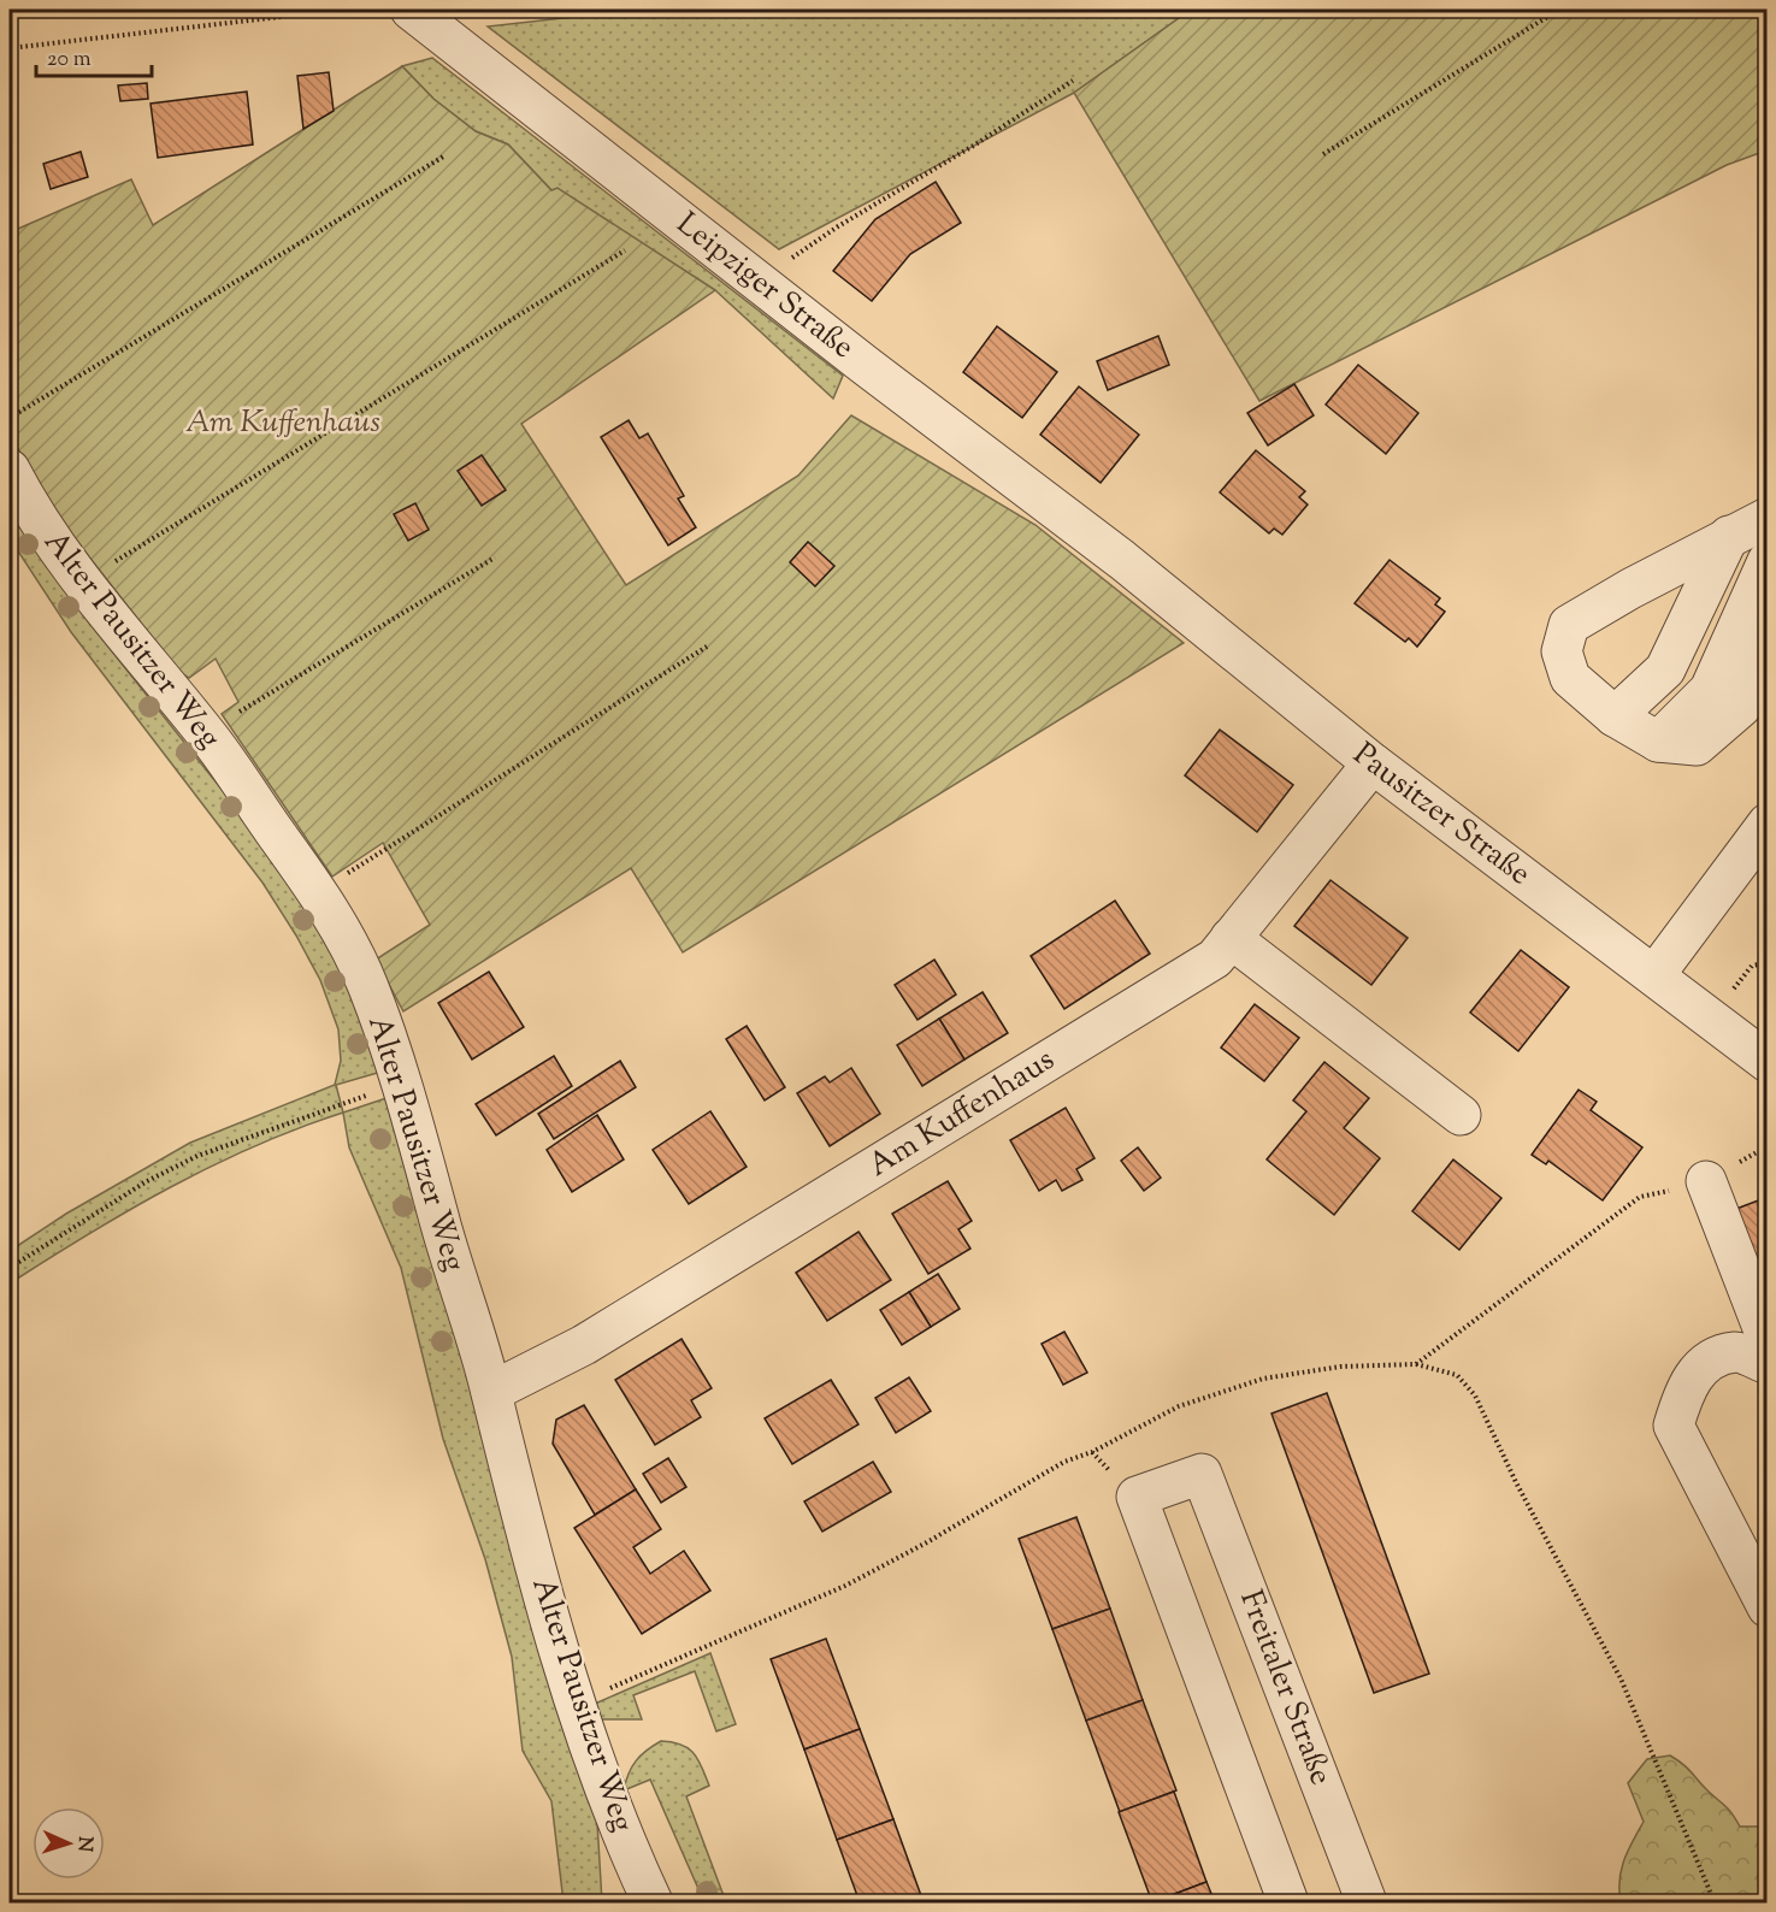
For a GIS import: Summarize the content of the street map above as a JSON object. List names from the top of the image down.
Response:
{
  "streets": {
    "street": [
      "Leipziger Straße",
      "Alter Pausitzer Weg",
      "Pausitzer Straße",
      "Am Kuffenhaus",
      "Freitaler Straße"
    ]
  },
  "crossings": [
    ["Leipziger Straße", "Pausitzer Straße"],
    ["Alter Pausitzer Weg", "Am Kuffenhaus"],
    ["Pausitzer Straße", "Am Kuffenhaus"]
  ],
  "parks": ["Am Kuffenhaus"],
  "scale_bar": "20 m",
  "north": "right"
}
